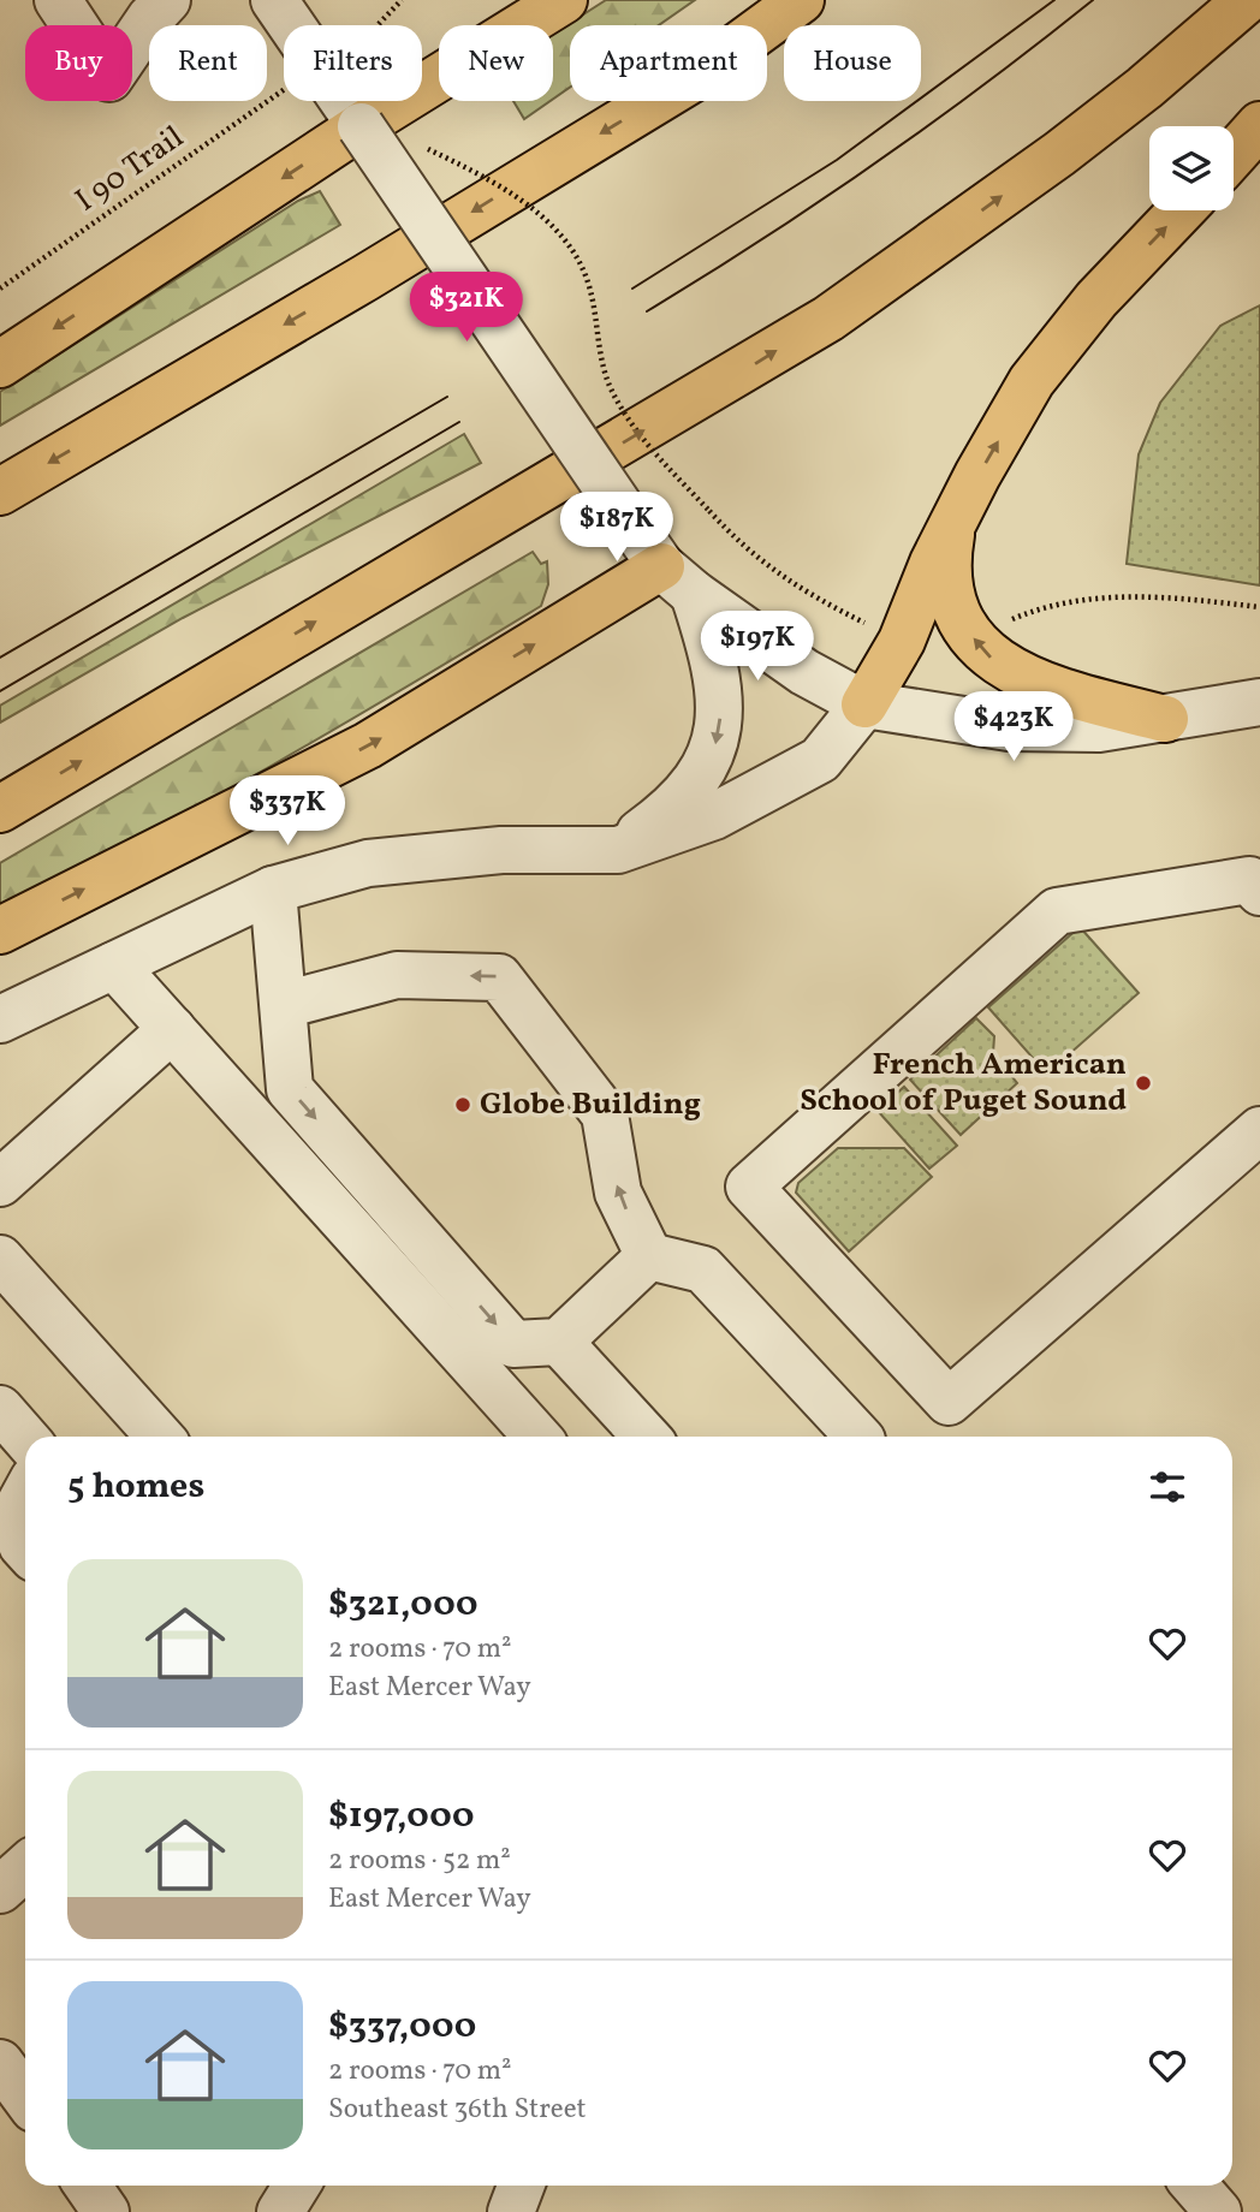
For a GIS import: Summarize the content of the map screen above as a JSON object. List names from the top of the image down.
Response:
{
  "streets": {
    "path": ["I 90 Trail"]
  },
  "places": ["French American School of Puget Sound", "Globe Building"],
  "page": {
    "chip": [
      "Buy",
      "Rent",
      "Filters",
      "New",
      "Apartment",
      "House"
    ],
    "price": [
      "$321K",
      "$187K",
      "$197K",
      "$423K",
      "$337K"
    ],
    "heading": "5 homes",
    "list": [
      {
        "name": "$321,000",
        "note": "2 rooms · 70 m² · East Mercer Way"
      },
      {
        "name": "$197,000",
        "note": "2 rooms · 52 m² · East Mercer Way"
      },
      {
        "name": "$337,000",
        "note": "2 rooms · 70 m² · Southeast 36th Street"
      }
    ]
  }
}
